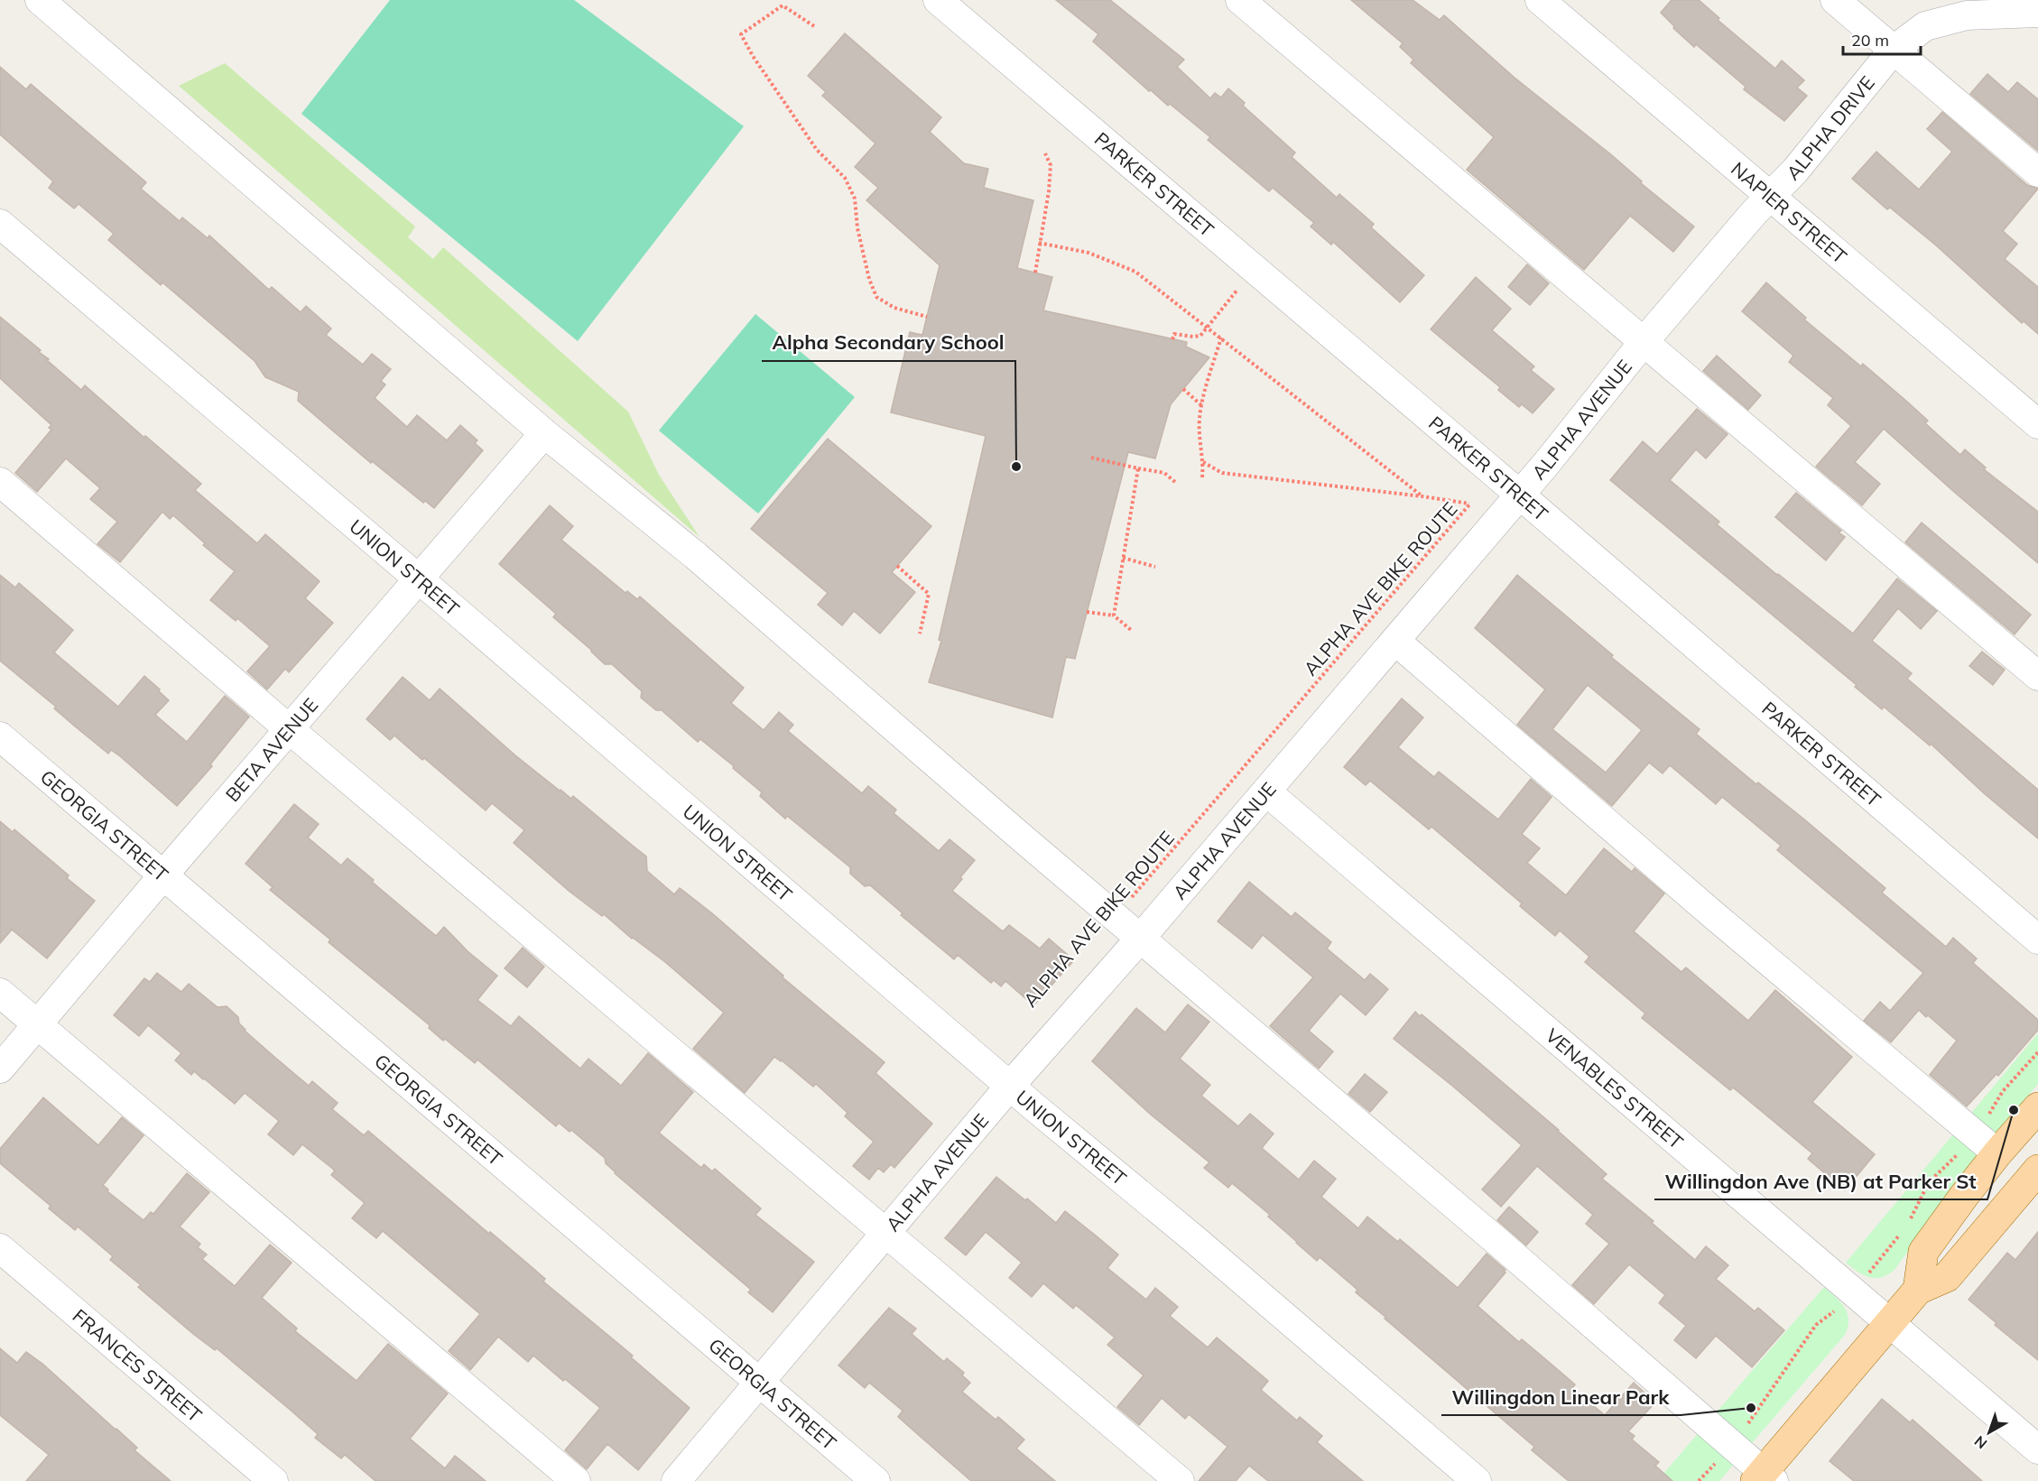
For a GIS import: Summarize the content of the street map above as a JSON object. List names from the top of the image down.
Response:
{
  "streets": {
    "street": [
      "ALPHA DRIVE",
      "PARKER STREET",
      "NAPIER STREET",
      "ALPHA AVENUE",
      "UNION STREET",
      "BETA AVENUE",
      "GEORGIA STREET",
      "VENABLES STREET",
      "FRANCES STREET"
    ],
    "path": ["ALPHA AVE BIKE ROUTE"]
  },
  "crossings": [
    ["ALPHA DRIVE", "NAPIER STREET"],
    ["ALPHA DRIVE", "ALPHA AVENUE"],
    ["PARKER STREET", "ALPHA AVENUE"],
    ["NAPIER STREET", "ALPHA AVENUE"],
    ["ALPHA AVENUE", "UNION STREET"],
    ["ALPHA AVENUE", "GEORGIA STREET"],
    ["ALPHA AVENUE", "VENABLES STREET"],
    ["UNION STREET", "BETA AVENUE"],
    ["BETA AVENUE", "GEORGIA STREET"]
  ],
  "places": ["Alpha Secondary School", "Willingdon Ave (NB) at Parker St", "Willingdon Linear Park"],
  "scale_bar": "20 m",
  "north": "bottom left"
}
